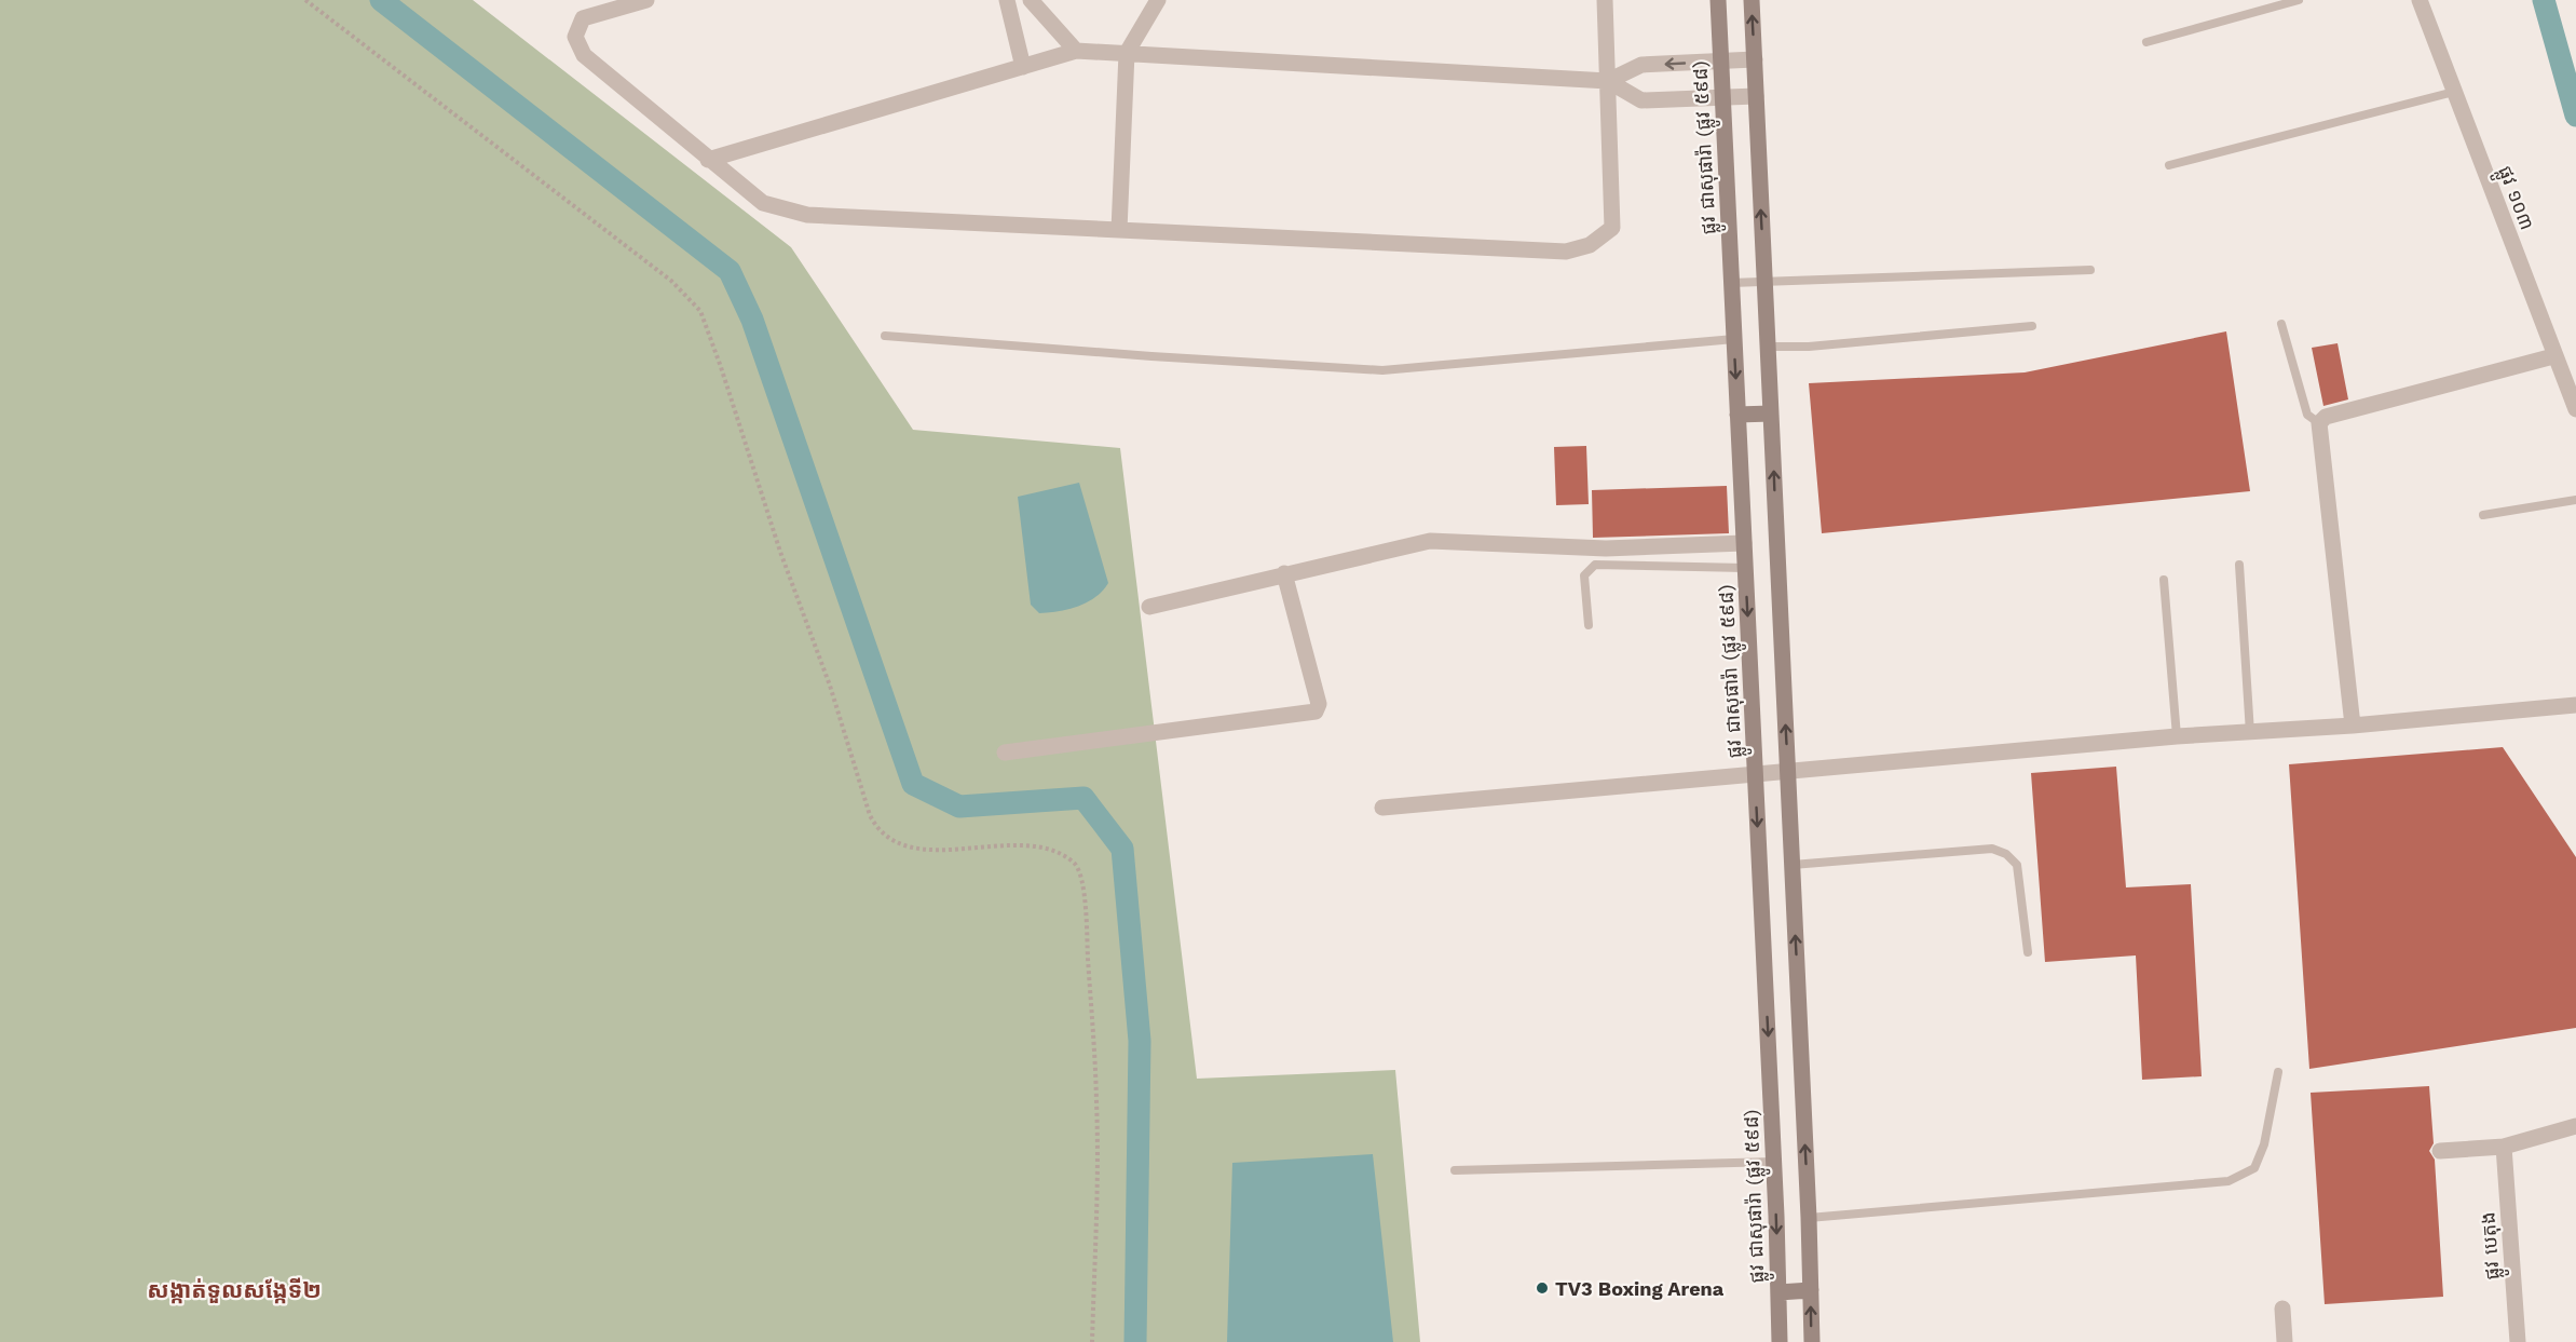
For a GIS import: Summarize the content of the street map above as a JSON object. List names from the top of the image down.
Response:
{
  "streets": {
    "main road": ["ផ្លូវ ជាសុផារ៉ា (ផ្លូវ ៥៩៨)"],
    "street": ["ផ្លូវ ១០៣", "ផ្លូវ បេតុង"]
  },
  "districts": ["សង្កាត់ទួលសង្កែទី២"],
  "places": ["TV3 Boxing Arena"]
}
